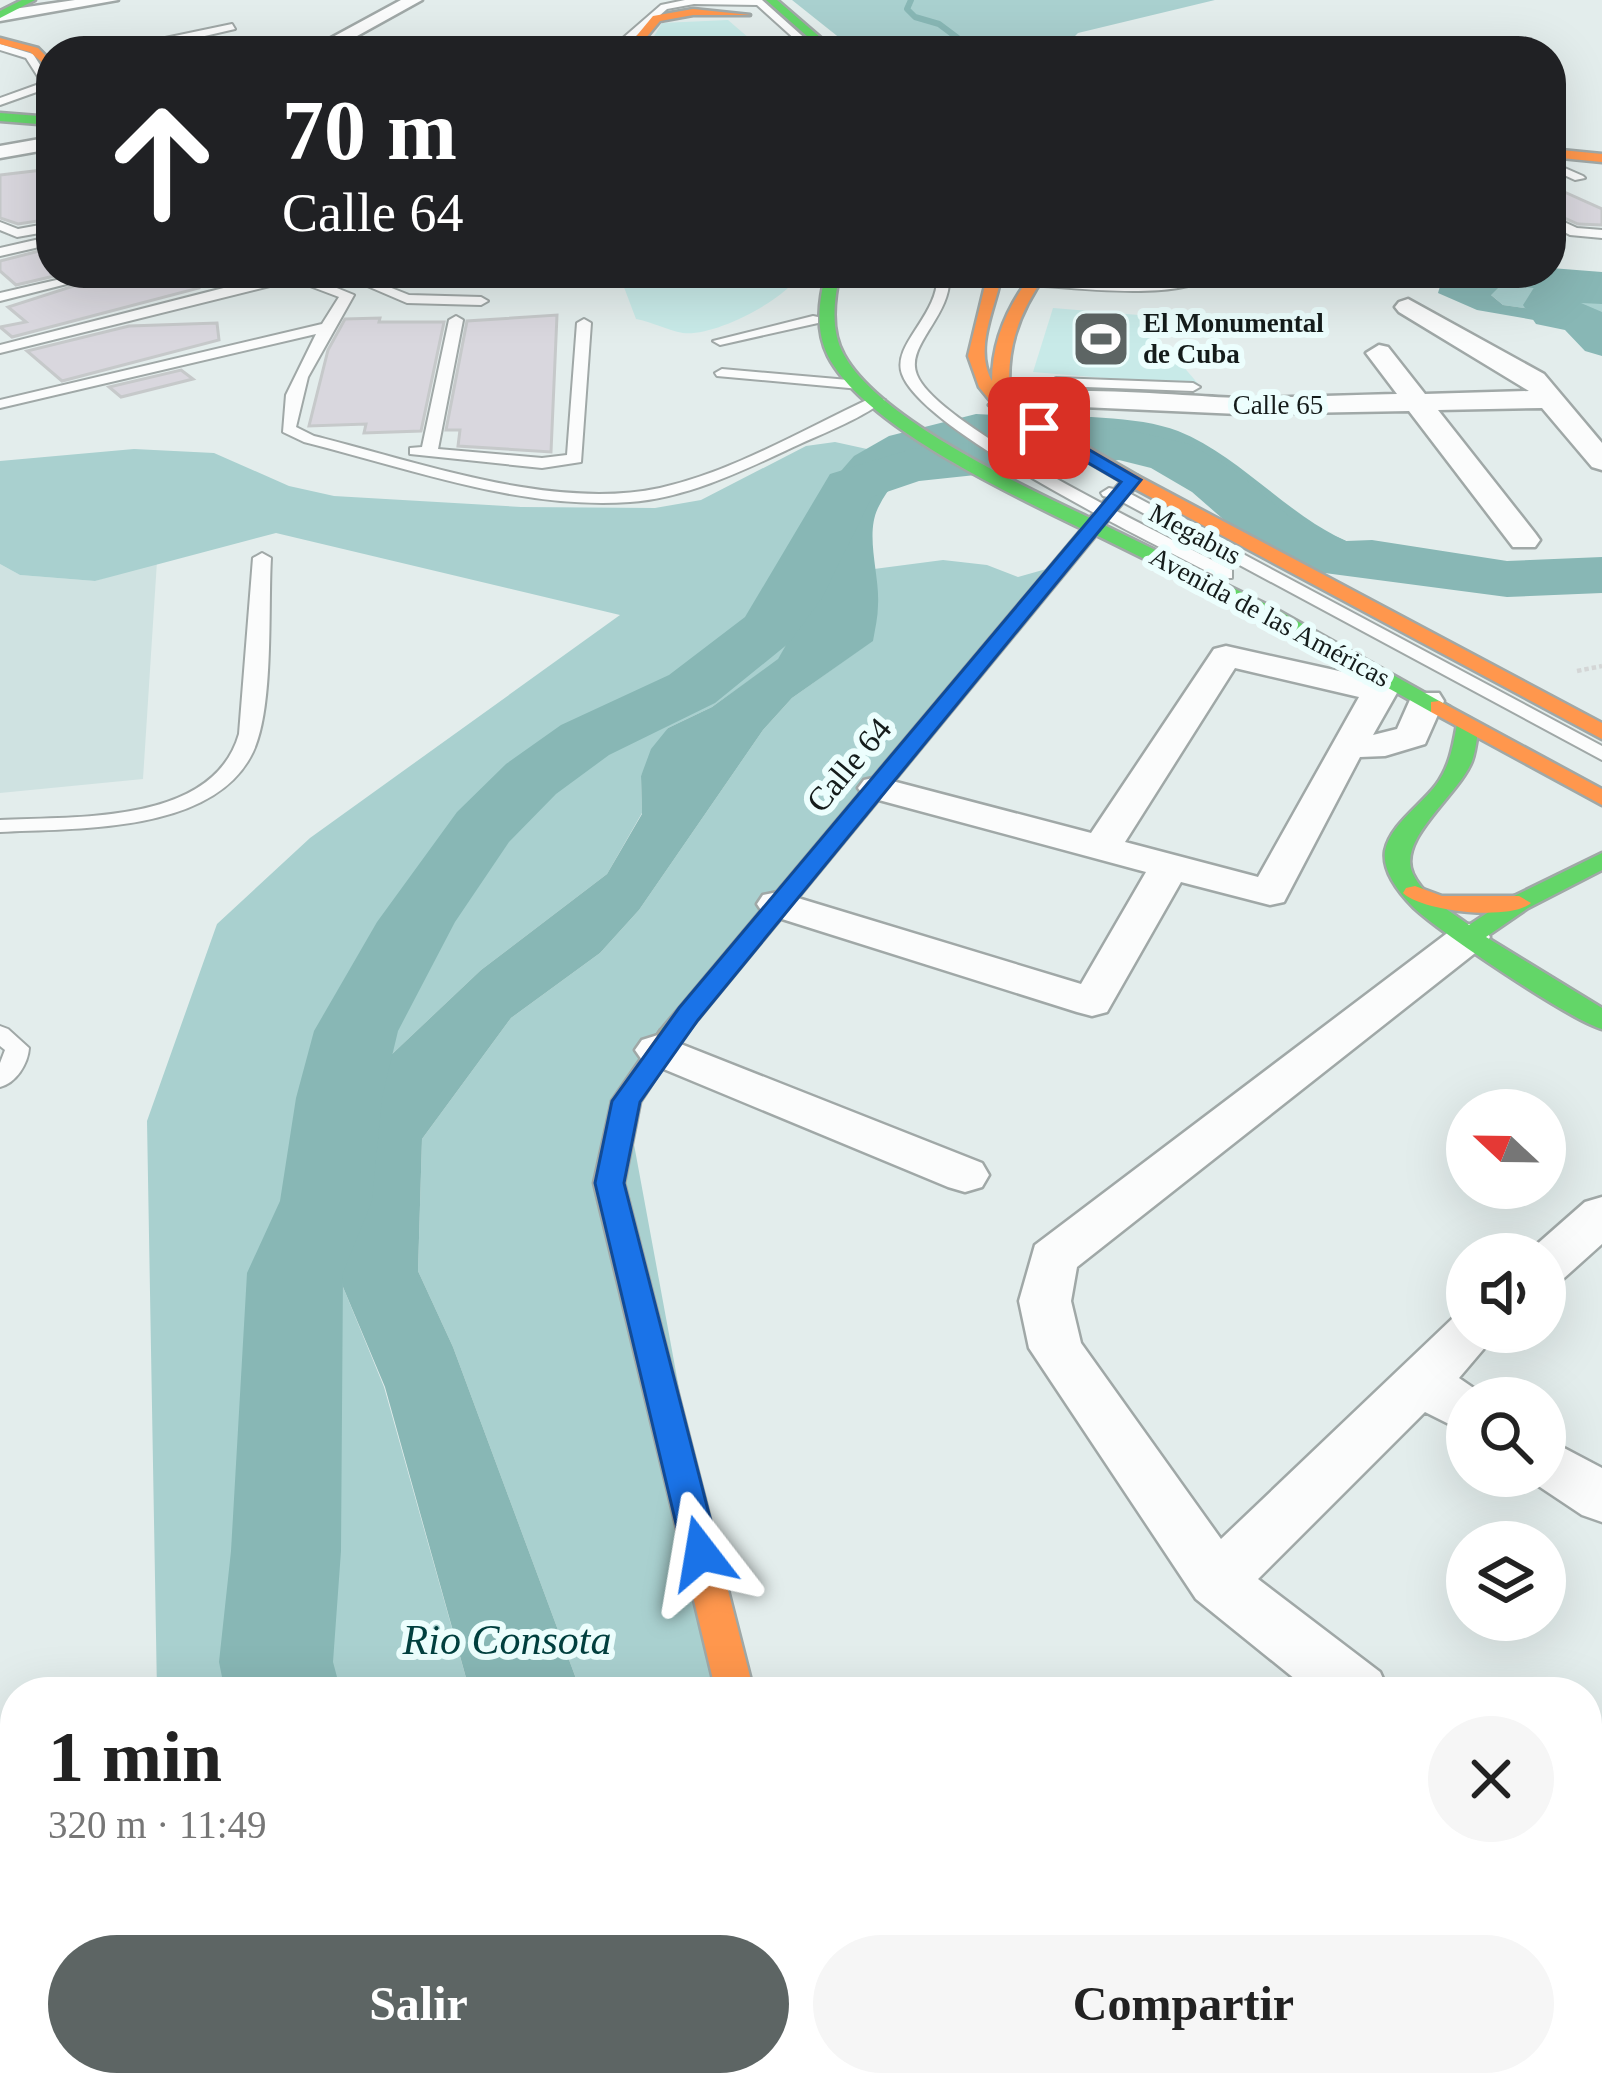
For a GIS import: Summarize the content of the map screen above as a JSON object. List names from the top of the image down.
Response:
{
  "streets": {
    "main road": ["Avenida de las Américas", "Calle 64"],
    "street": ["Calle 65"],
    "lane": ["Megabus"]
  },
  "crossings": [
    ["Calle 65", "Avenida de las Américas"],
    ["Megabus", "Avenida de las Américas"],
    ["Megabus", "Calle 64"],
    ["Avenida de las Américas", "Calle 64"]
  ],
  "water": ["Rio Consota"],
  "places": {
    "sports": ["El Monumental de Cuba"]
  },
  "north": "left",
  "page": {
    "turn": ["70 m", "Calle 64"],
    "heading": ["1 min", "320 m · 11:49"],
    "buttons": ["Salir", "Compartir"]
  }
}
